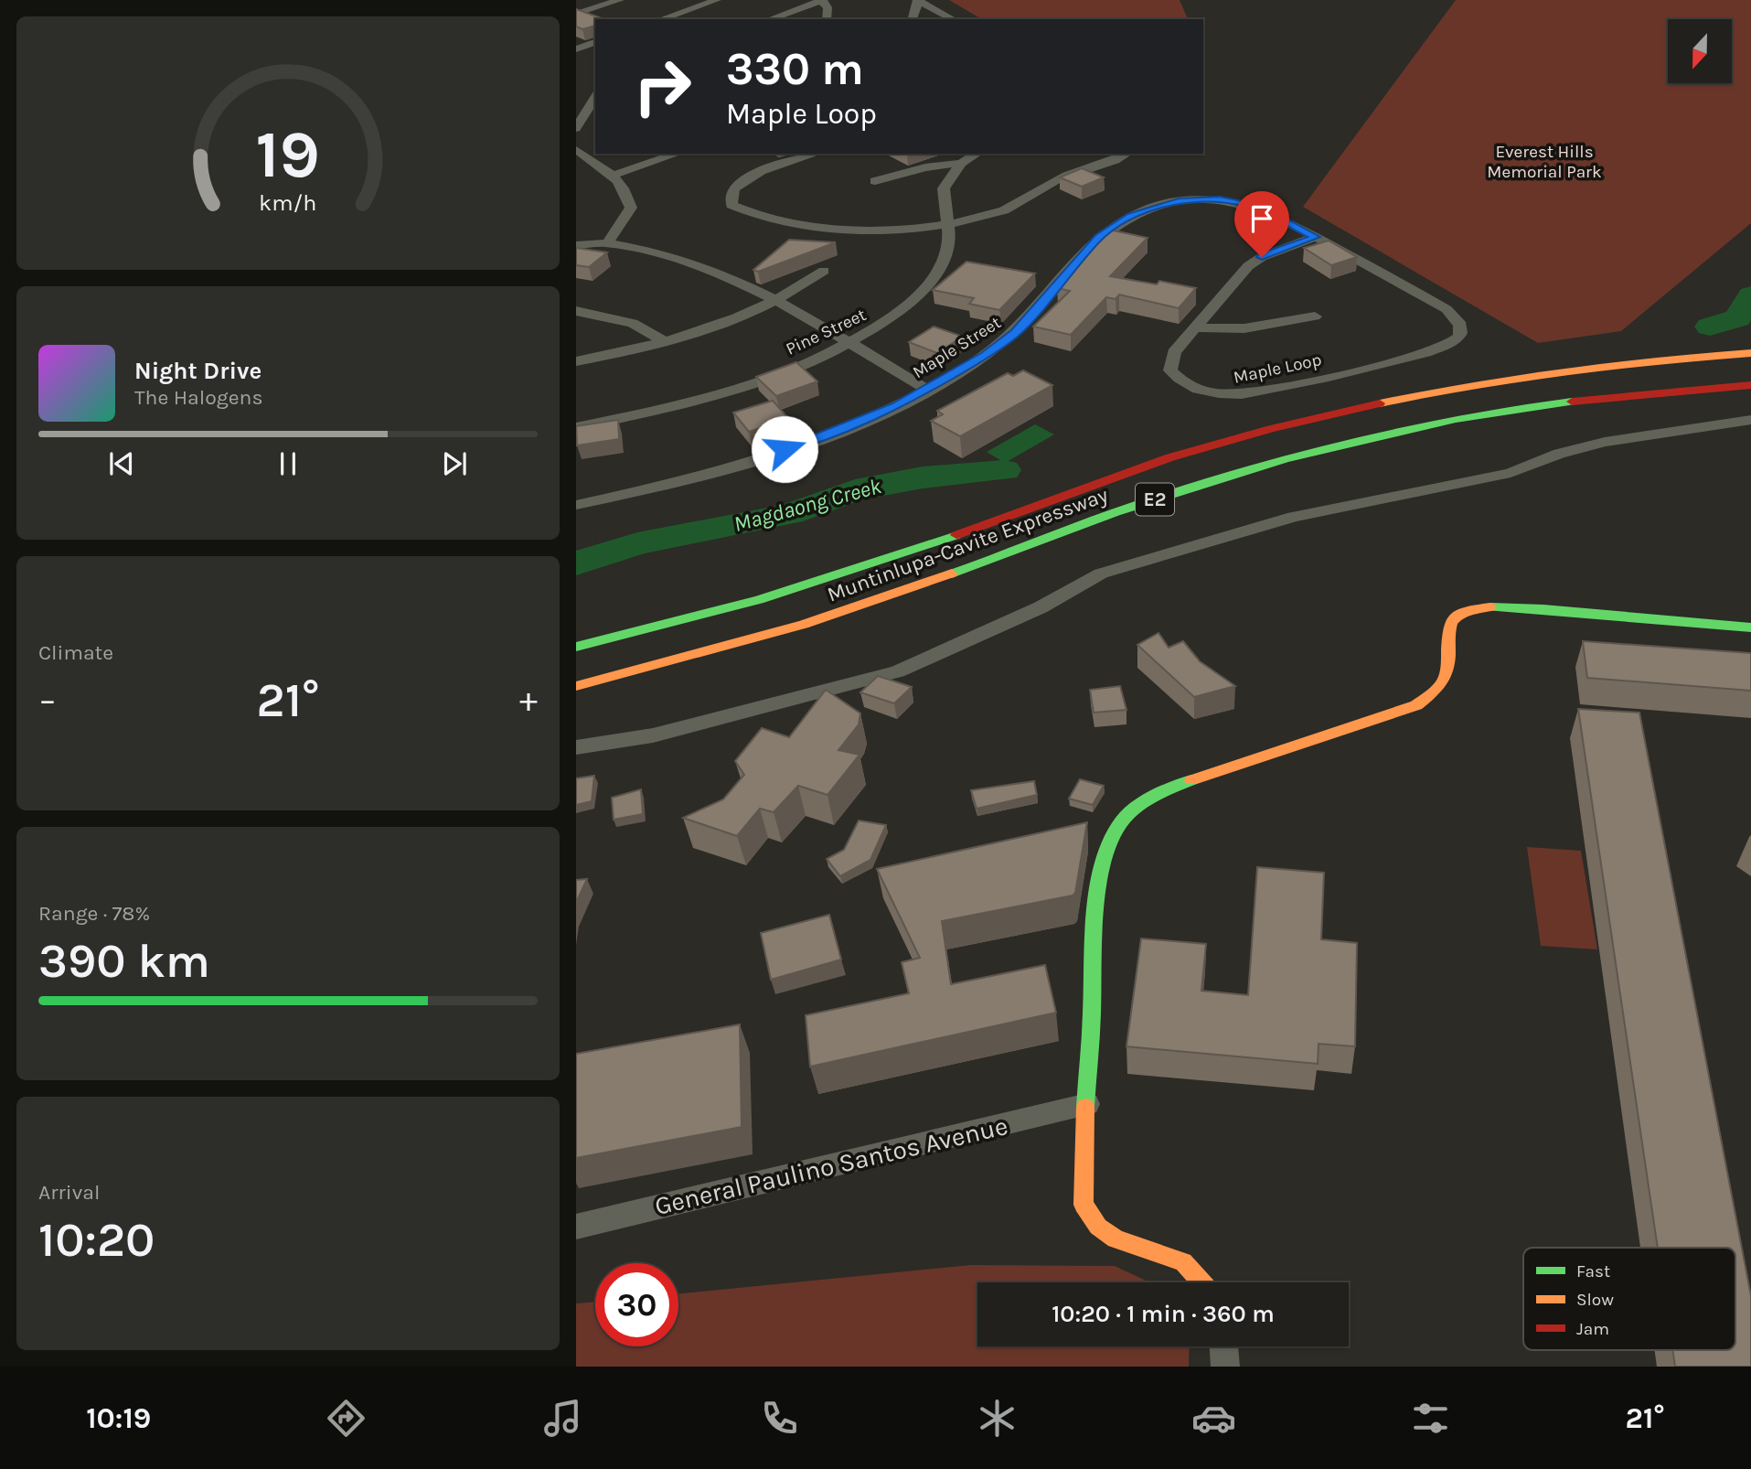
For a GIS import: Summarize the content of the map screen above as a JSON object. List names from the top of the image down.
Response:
{
  "streets": {
    "main road": ["E2", "Muntinlupa-Cavite Expressway"],
    "street": [
      "Pine Street",
      "Maple Street",
      "Maple Loop",
      "General Paulino Santos Avenue"
    ]
  },
  "crossings": [
    ["Maple Street", "Maple Loop"]
  ],
  "water": ["Magdaong Creek"],
  "parks": ["Everest Hills Memorial Park"],
  "legend": ["Fast", "Slow", "Jam"],
  "north": "bottom",
  "page": {
    "turn": ["330 m", "Maple Loop"],
    "song": ["Night Drive", "The Halogens"],
    "tile": [
      "Climate",
      ["Range · 78%", "390 km"],
      ["Arrival", "10:20"]
    ],
    "heat": ["−", "21°", "+"],
    "limit": "30",
    "trip": "10:20 · 1 min · 360 m",
    "tabs": ["10:19", "21°"],
    "gauge": ["19", "km/h"]
  }
}
